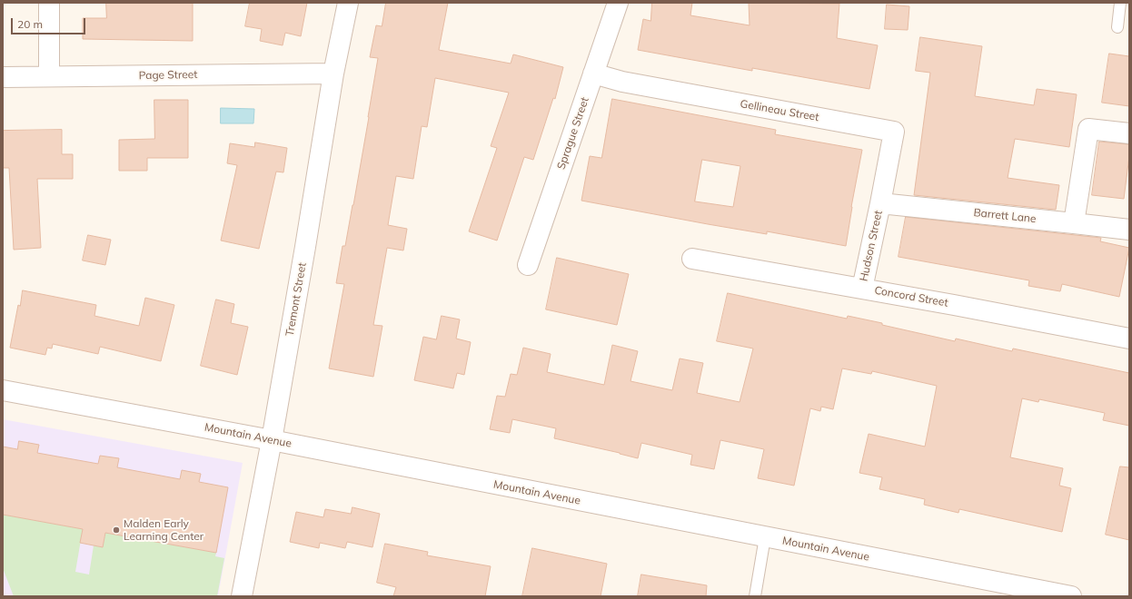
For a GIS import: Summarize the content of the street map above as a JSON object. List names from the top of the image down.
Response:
{
  "streets": {
    "street": [
      "Page Street",
      "Gellineau Street",
      "Sprague Street",
      "Barrett Lane",
      "Hudson Street",
      "Concord Street",
      "Tremont Street",
      "Mountain Avenue"
    ]
  },
  "crossings": [
    ["Page Street", "Tremont Street"],
    ["Gellineau Street", "Sprague Street"],
    ["Gellineau Street", "Barrett Lane"],
    ["Gellineau Street", "Hudson Street"],
    ["Barrett Lane", "Hudson Street"],
    ["Hudson Street", "Concord Street"],
    ["Tremont Street", "Mountain Avenue"]
  ],
  "places": ["Malden Early Learning Center"],
  "scale_bar": "20 m"
}
